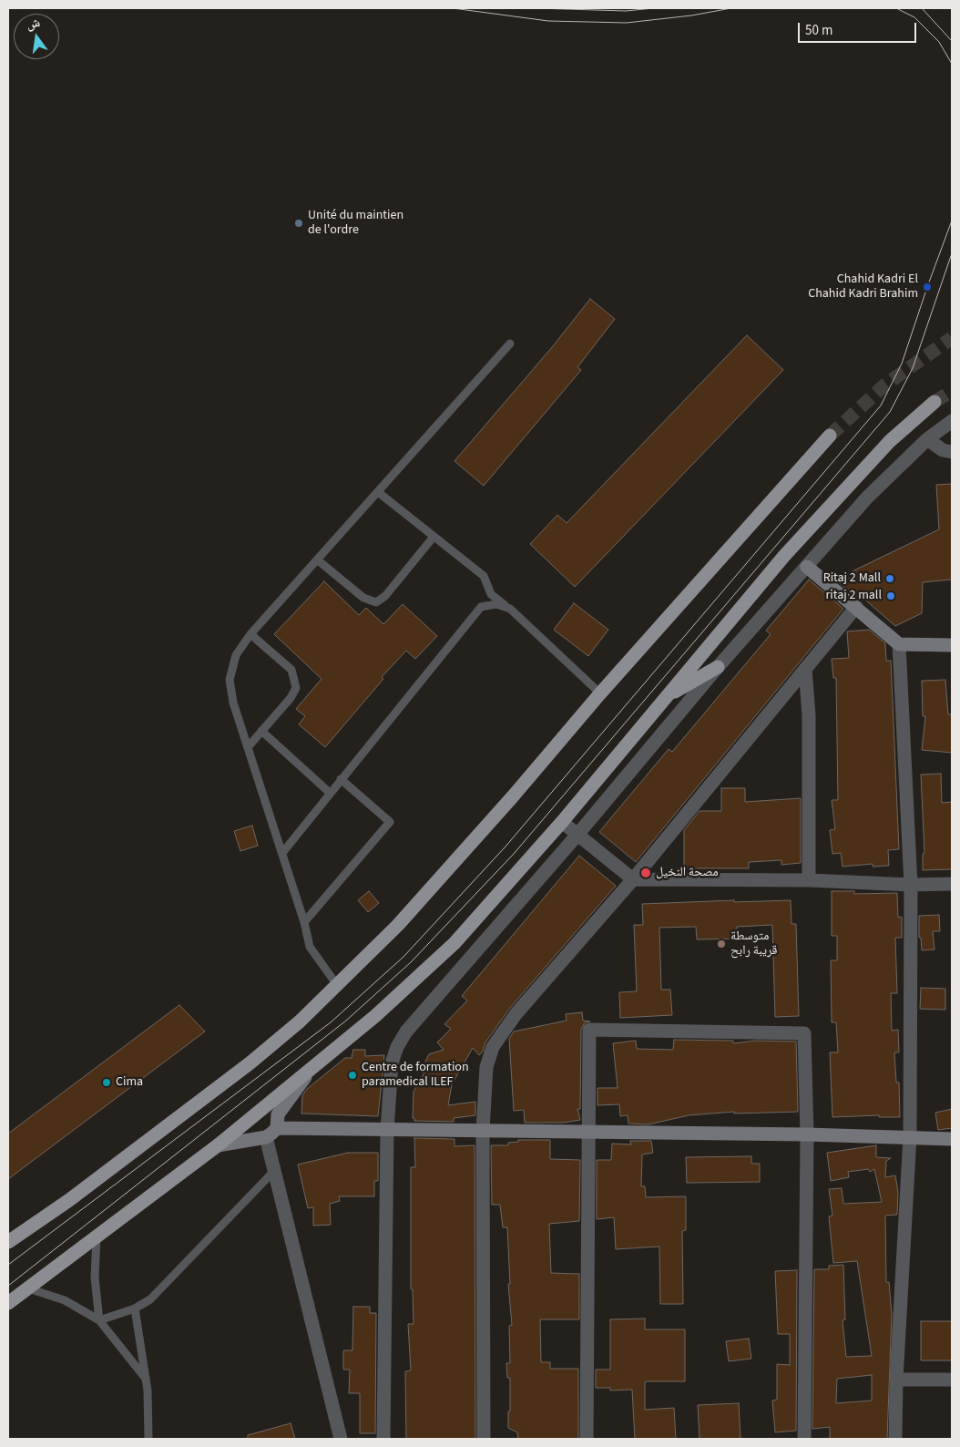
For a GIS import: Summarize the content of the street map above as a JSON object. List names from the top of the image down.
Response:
{
  "places": [
    "Unité du maintien de l'ordre",
    "Chahid Kadri El Chahid Kadri Brahim",
    "Ritaj 2 Mall",
    "ritaj 2 mall",
    "مصحة النخيل",
    "متوسطة قريبة رابح",
    "Centre de formation paramedical ILEF",
    "Cima"
  ],
  "scale_bar": "50 m",
  "north": "top"
}
